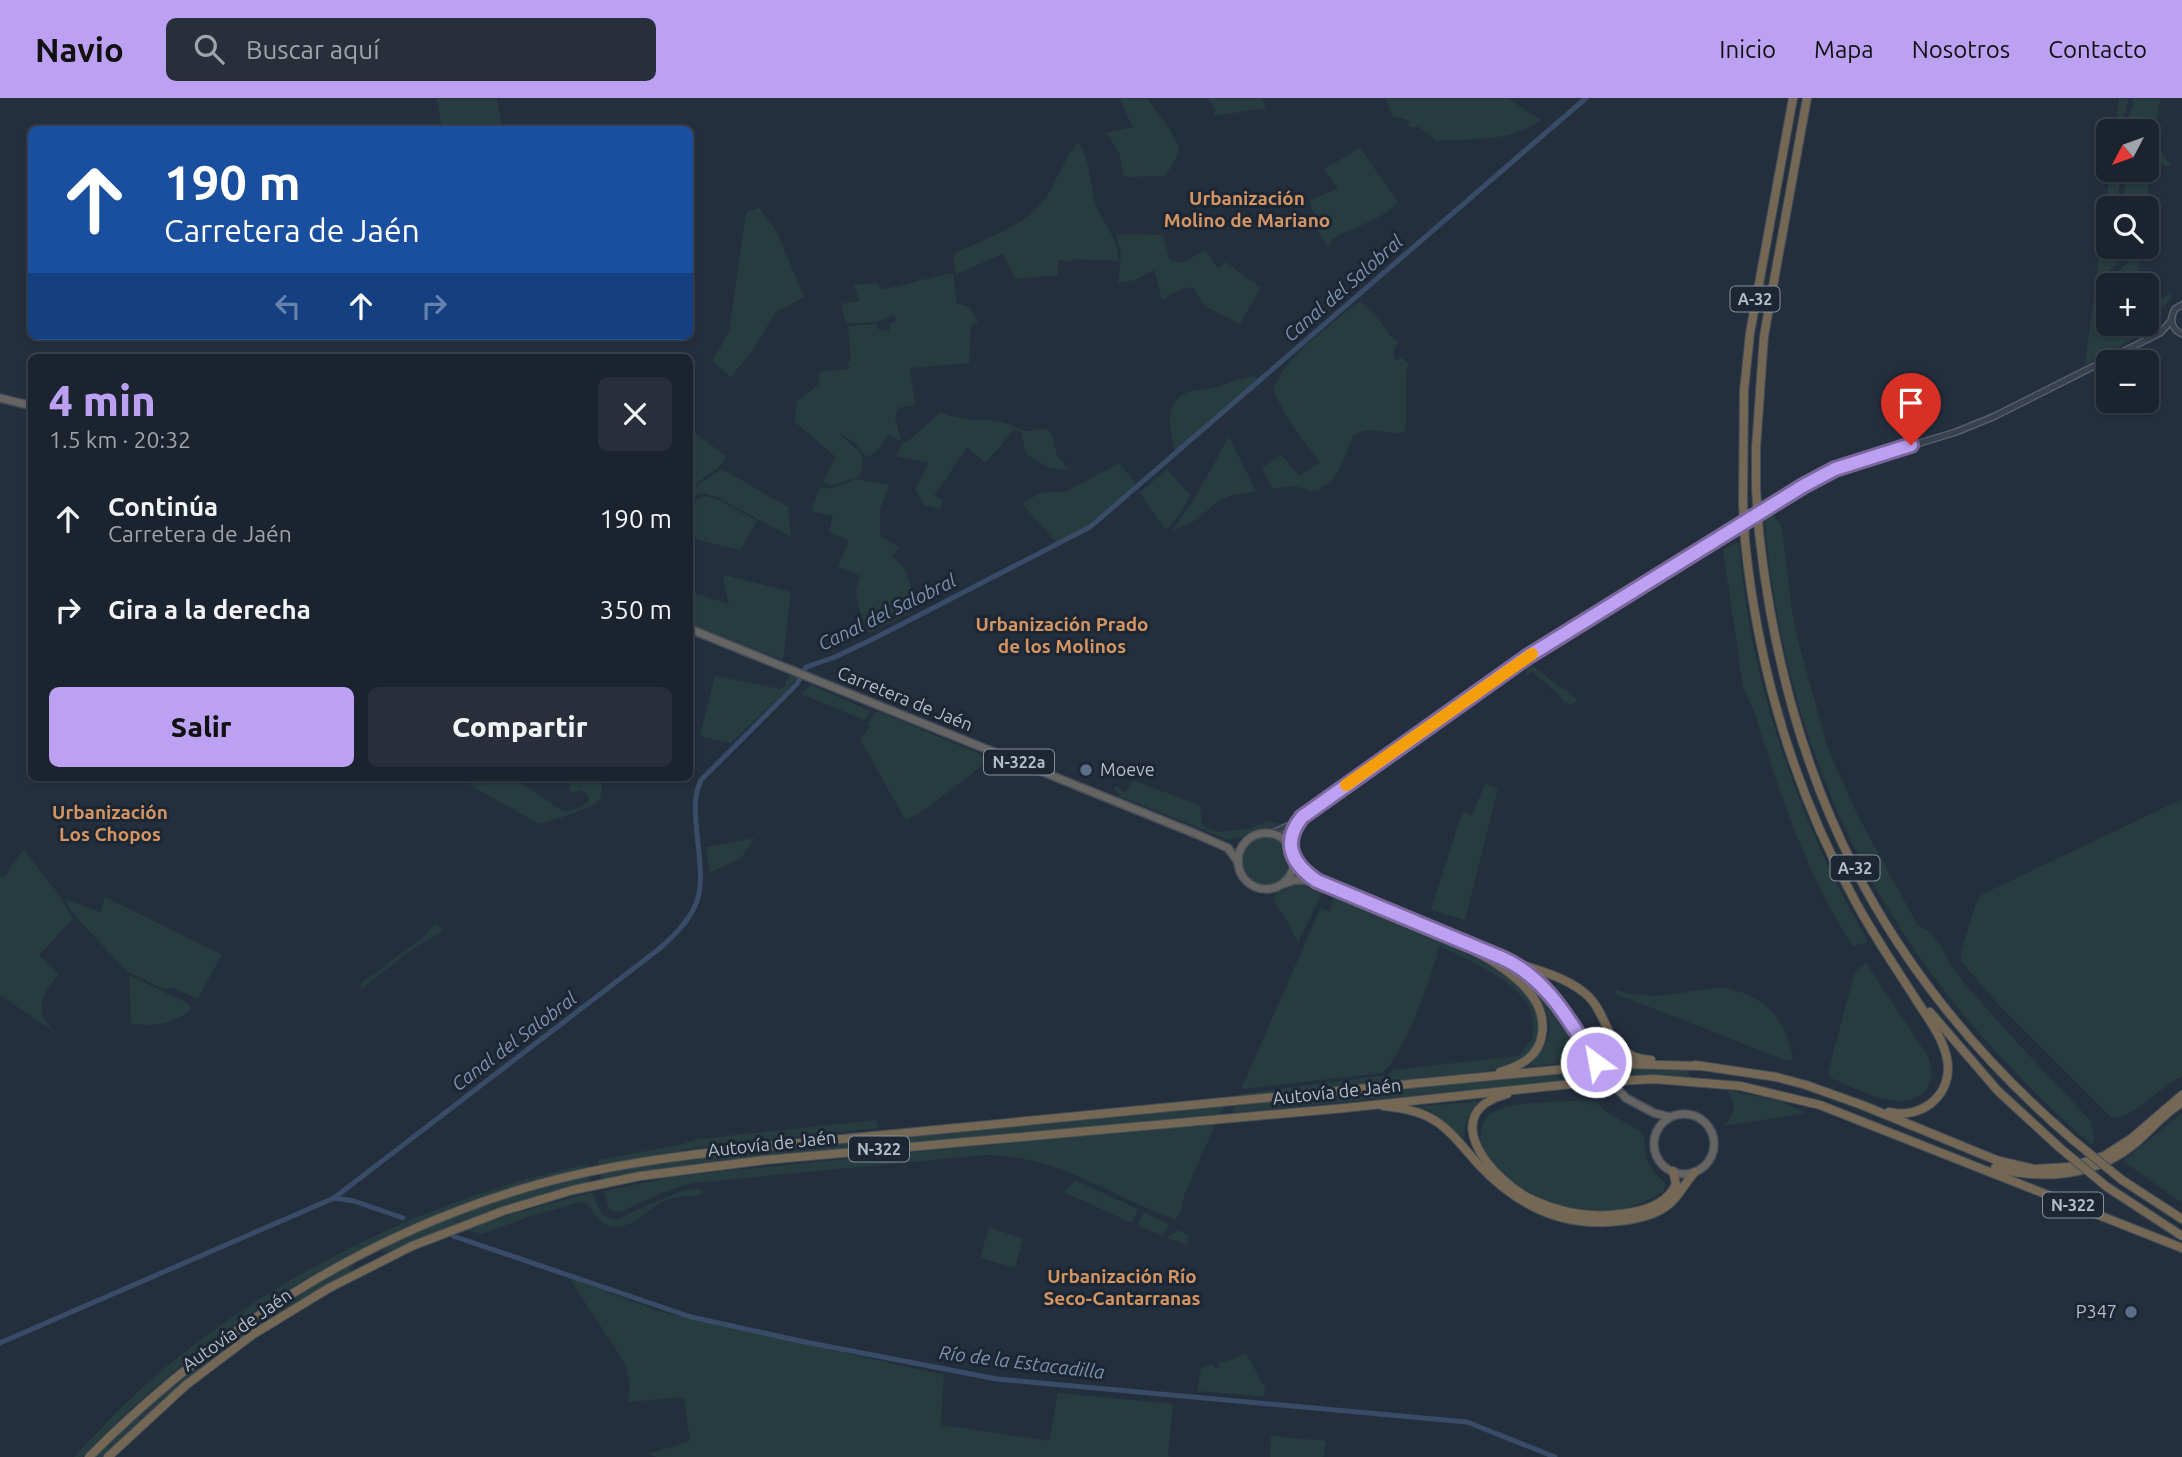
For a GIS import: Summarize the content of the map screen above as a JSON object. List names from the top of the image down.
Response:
{
  "streets": {
    "highway": [
      "A-32",
      "Carretera de Jaén",
      "N-322a",
      "Autovía de Jaén",
      "N-322"
    ]
  },
  "crossings": [
    ["Carretera de Jaén", "N-322a"],
    ["Autovía de Jaén", "N-322"]
  ],
  "districts": [
    "Urbanización Molino de Mariano",
    "Urbanización Prado de los Molinos",
    "Urbanización Los Chopos",
    "Urbanización Río Seco-Cantarranas"
  ],
  "water": ["Canal del Salobral", "Río de la Estacadilla"],
  "places": ["Moeve", "P347"],
  "north": "bottom left",
  "page": {
    "header": "Navio",
    "search": "Buscar aquí",
    "nav": [
      "Inicio",
      "Mapa",
      "Nosotros",
      "Contacto"
    ],
    "map_buttons": ["+", "−"],
    "turn": ["190 m", "Carretera de Jaén"],
    "heading": ["4 min", "1.5 km · 20:32"],
    "list": [
      {
        "name": "Continúa",
        "note": "Carretera de Jaén",
        "value": "190 m"
      },
      {
        "name": "Gira a la derecha",
        "value": "350 m"
      }
    ],
    "buttons": ["Salir", "Compartir"]
  }
}
